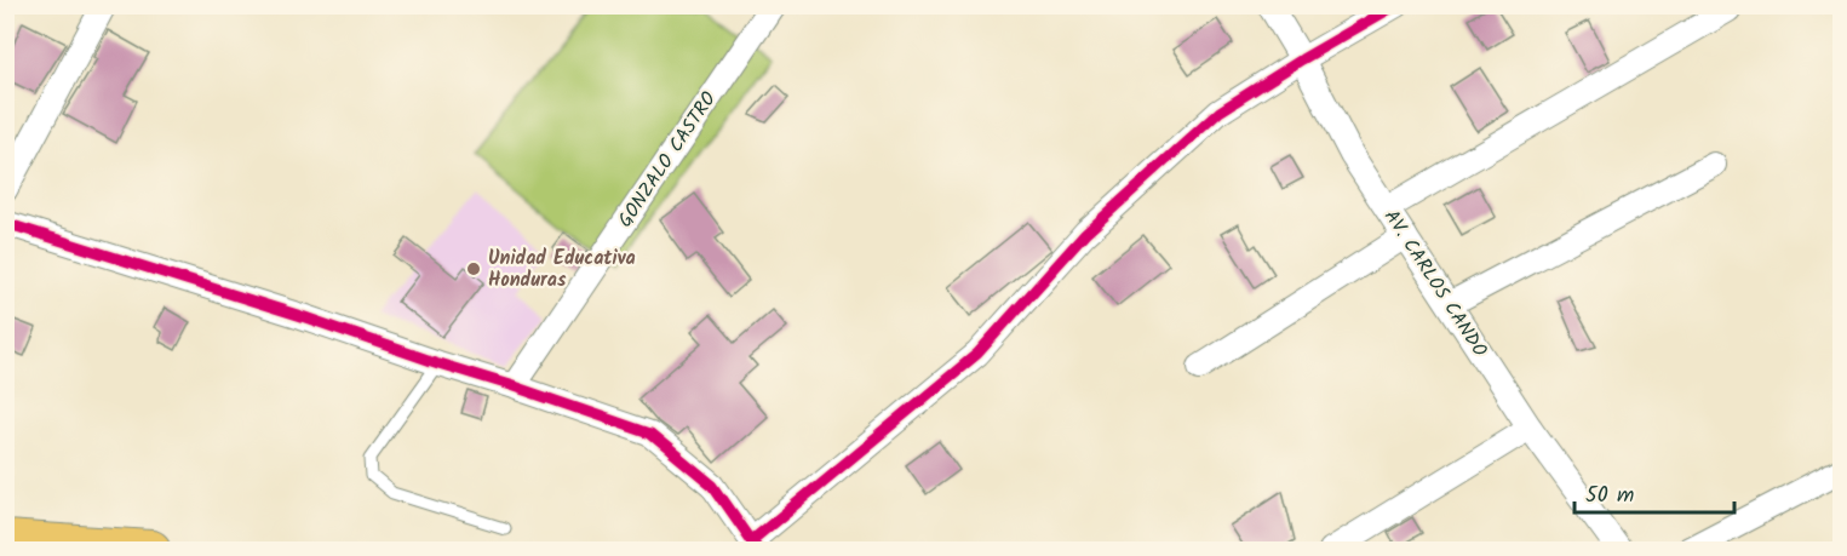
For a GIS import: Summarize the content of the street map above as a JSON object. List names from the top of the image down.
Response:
{
  "streets": {
    "street": ["GONZALO CASTRO", "AV. CARLOS CANDO"]
  },
  "places": ["Unidad Educativa Honduras"],
  "scale_bar": "50 m"
}
